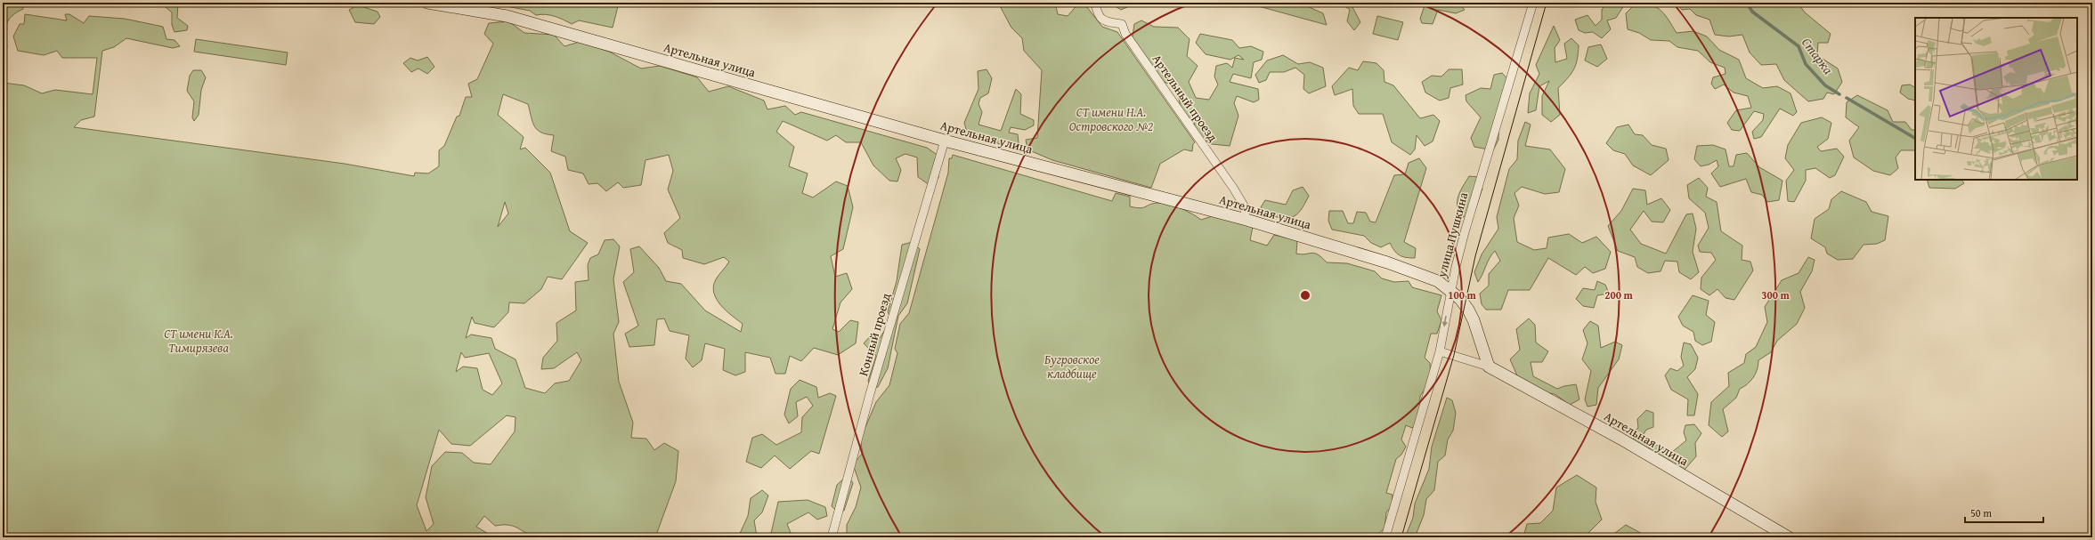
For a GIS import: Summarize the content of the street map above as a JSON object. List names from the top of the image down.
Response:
{
  "streets": {
    "street": [
      "Артельная улица",
      "Артельный проезд",
      "улица Пушкина",
      "Конный проезд"
    ]
  },
  "crossings": [
    ["Артельная улица", "Артельный проезд"],
    ["Артельная улица", "улица Пушкина"],
    ["Артельная улица", "Конный проезд"]
  ],
  "water": ["Старка"],
  "parks": ["СТ имени Н.А. Островского №2", "СТ имени К.А. Тимирязева", "Бугровское кладбище"],
  "scale_bar": "50 m",
  "rings": ["100 m", "200 m", "300 m"]
}
